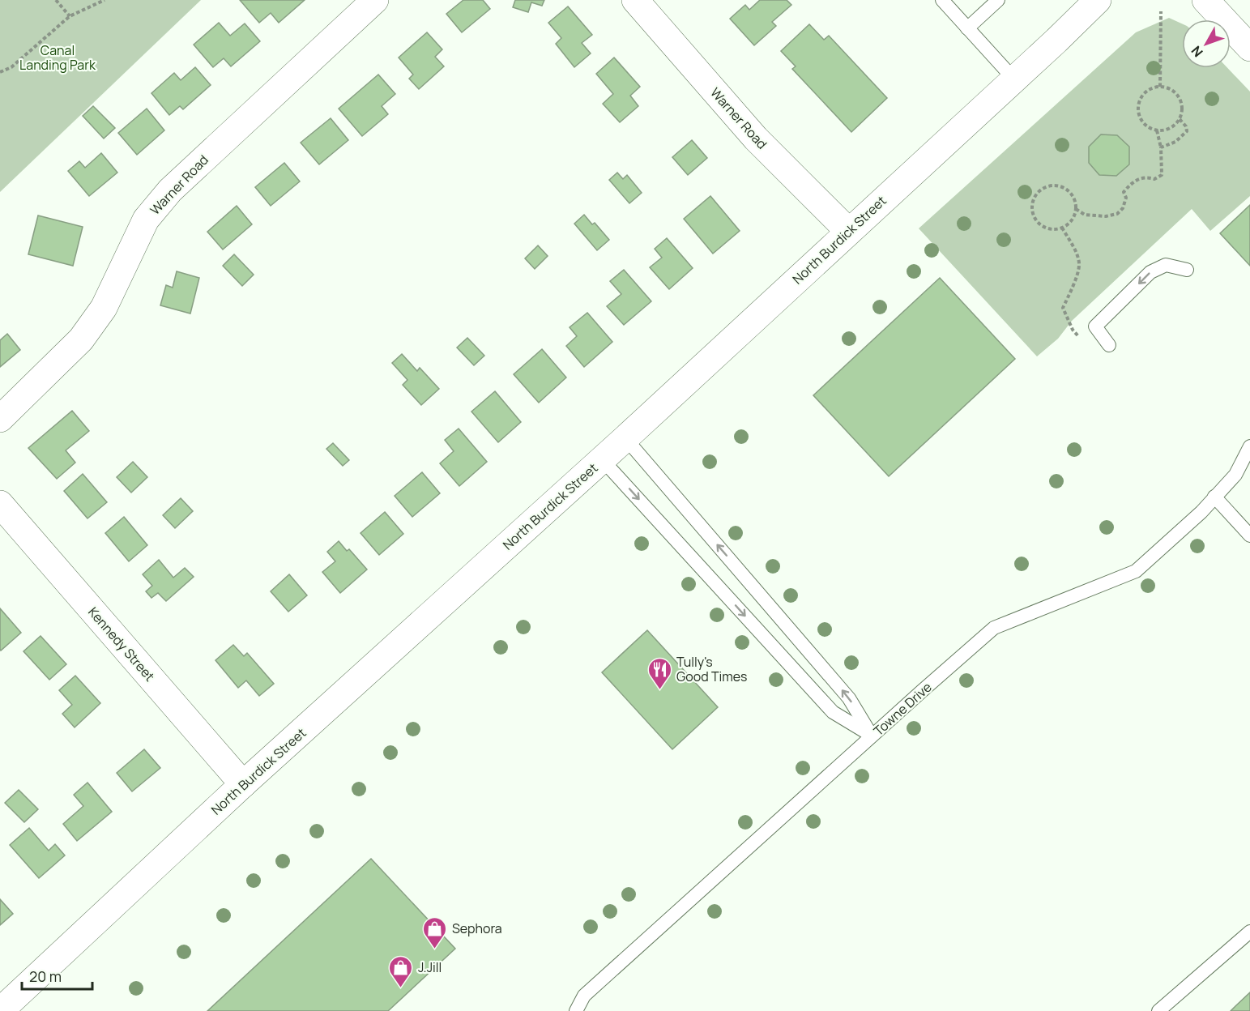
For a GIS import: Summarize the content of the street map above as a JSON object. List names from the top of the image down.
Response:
{
  "streets": {
    "street": ["Warner Road", "North Burdick Street", "Kennedy Street"],
    "lane": ["Towne Drive"]
  },
  "crossings": [
    ["Warner Road", "North Burdick Street"],
    ["North Burdick Street", "Kennedy Street"]
  ],
  "parks": ["Canal Landing Park"],
  "places": {
    "restaurant": ["Tully's Good Times"],
    "shop": ["Sephora", "J.Jill"]
  },
  "scale_bar": "20 m",
  "north": "bottom left"
}
